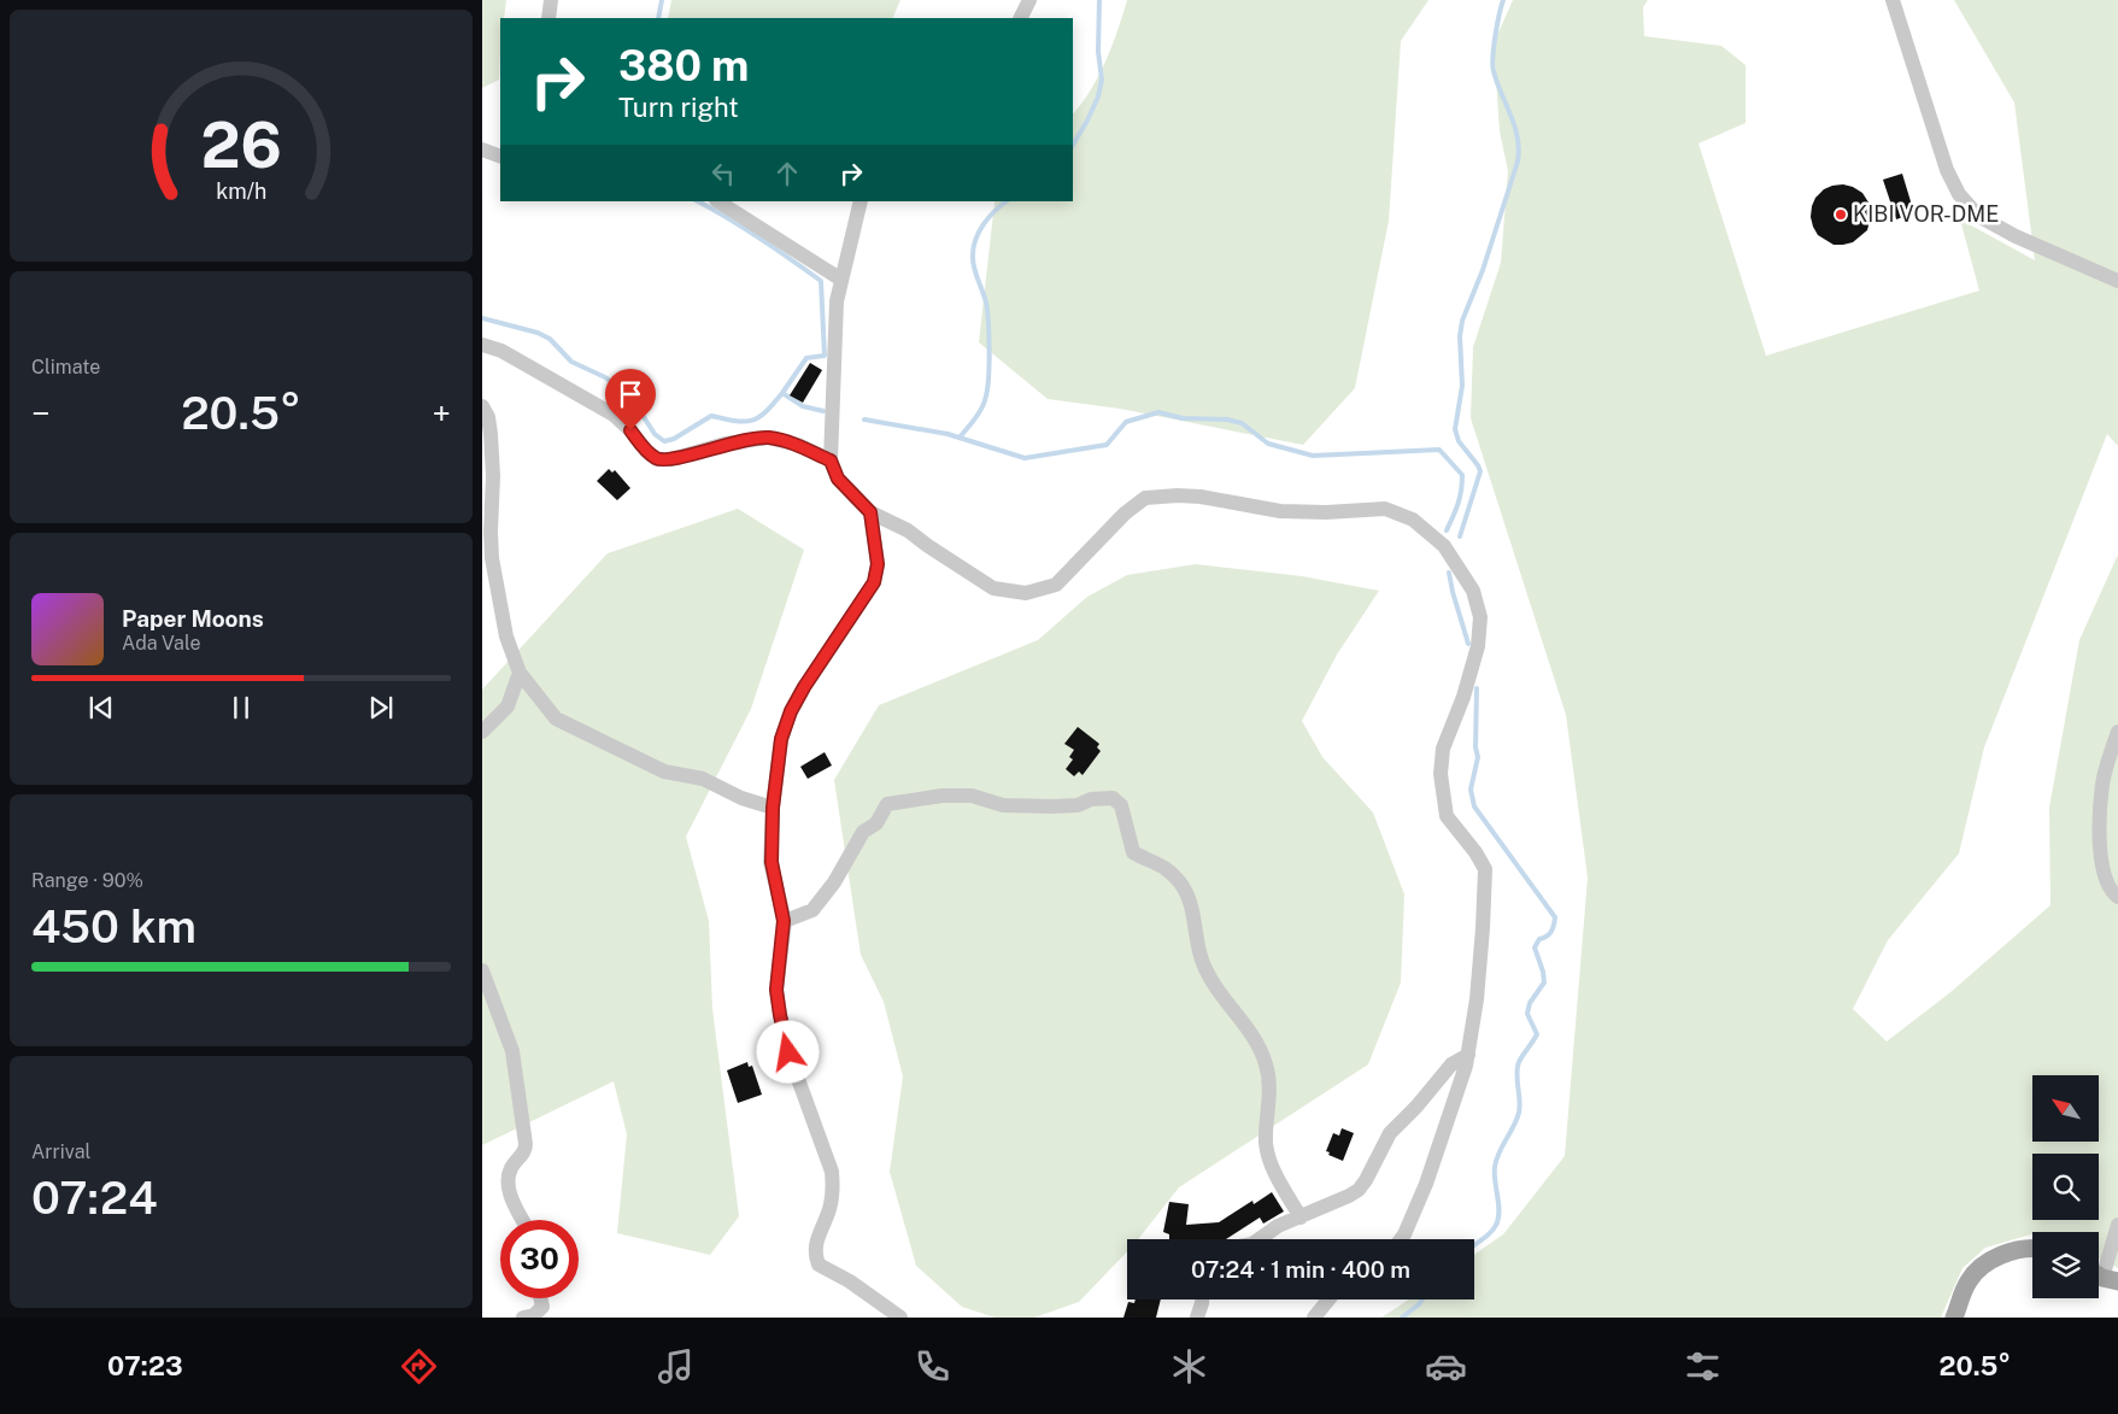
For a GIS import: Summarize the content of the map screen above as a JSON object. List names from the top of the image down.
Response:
{
  "places": ["KIBI VOR-DME"],
  "north": "top left",
  "page": {
    "turn": ["380 m", "Turn right"],
    "tile": [
      "Climate",
      ["Range · 90%", "450 km"],
      ["Arrival", "07:24"]
    ],
    "heat": ["−", "20.5°", "+"],
    "song": ["Paper Moons", "Ada Vale"],
    "limit": "30",
    "trip": "07:24 · 1 min · 400 m",
    "tabs": ["07:23", "20.5°"],
    "gauge": ["26", "km/h"]
  }
}
